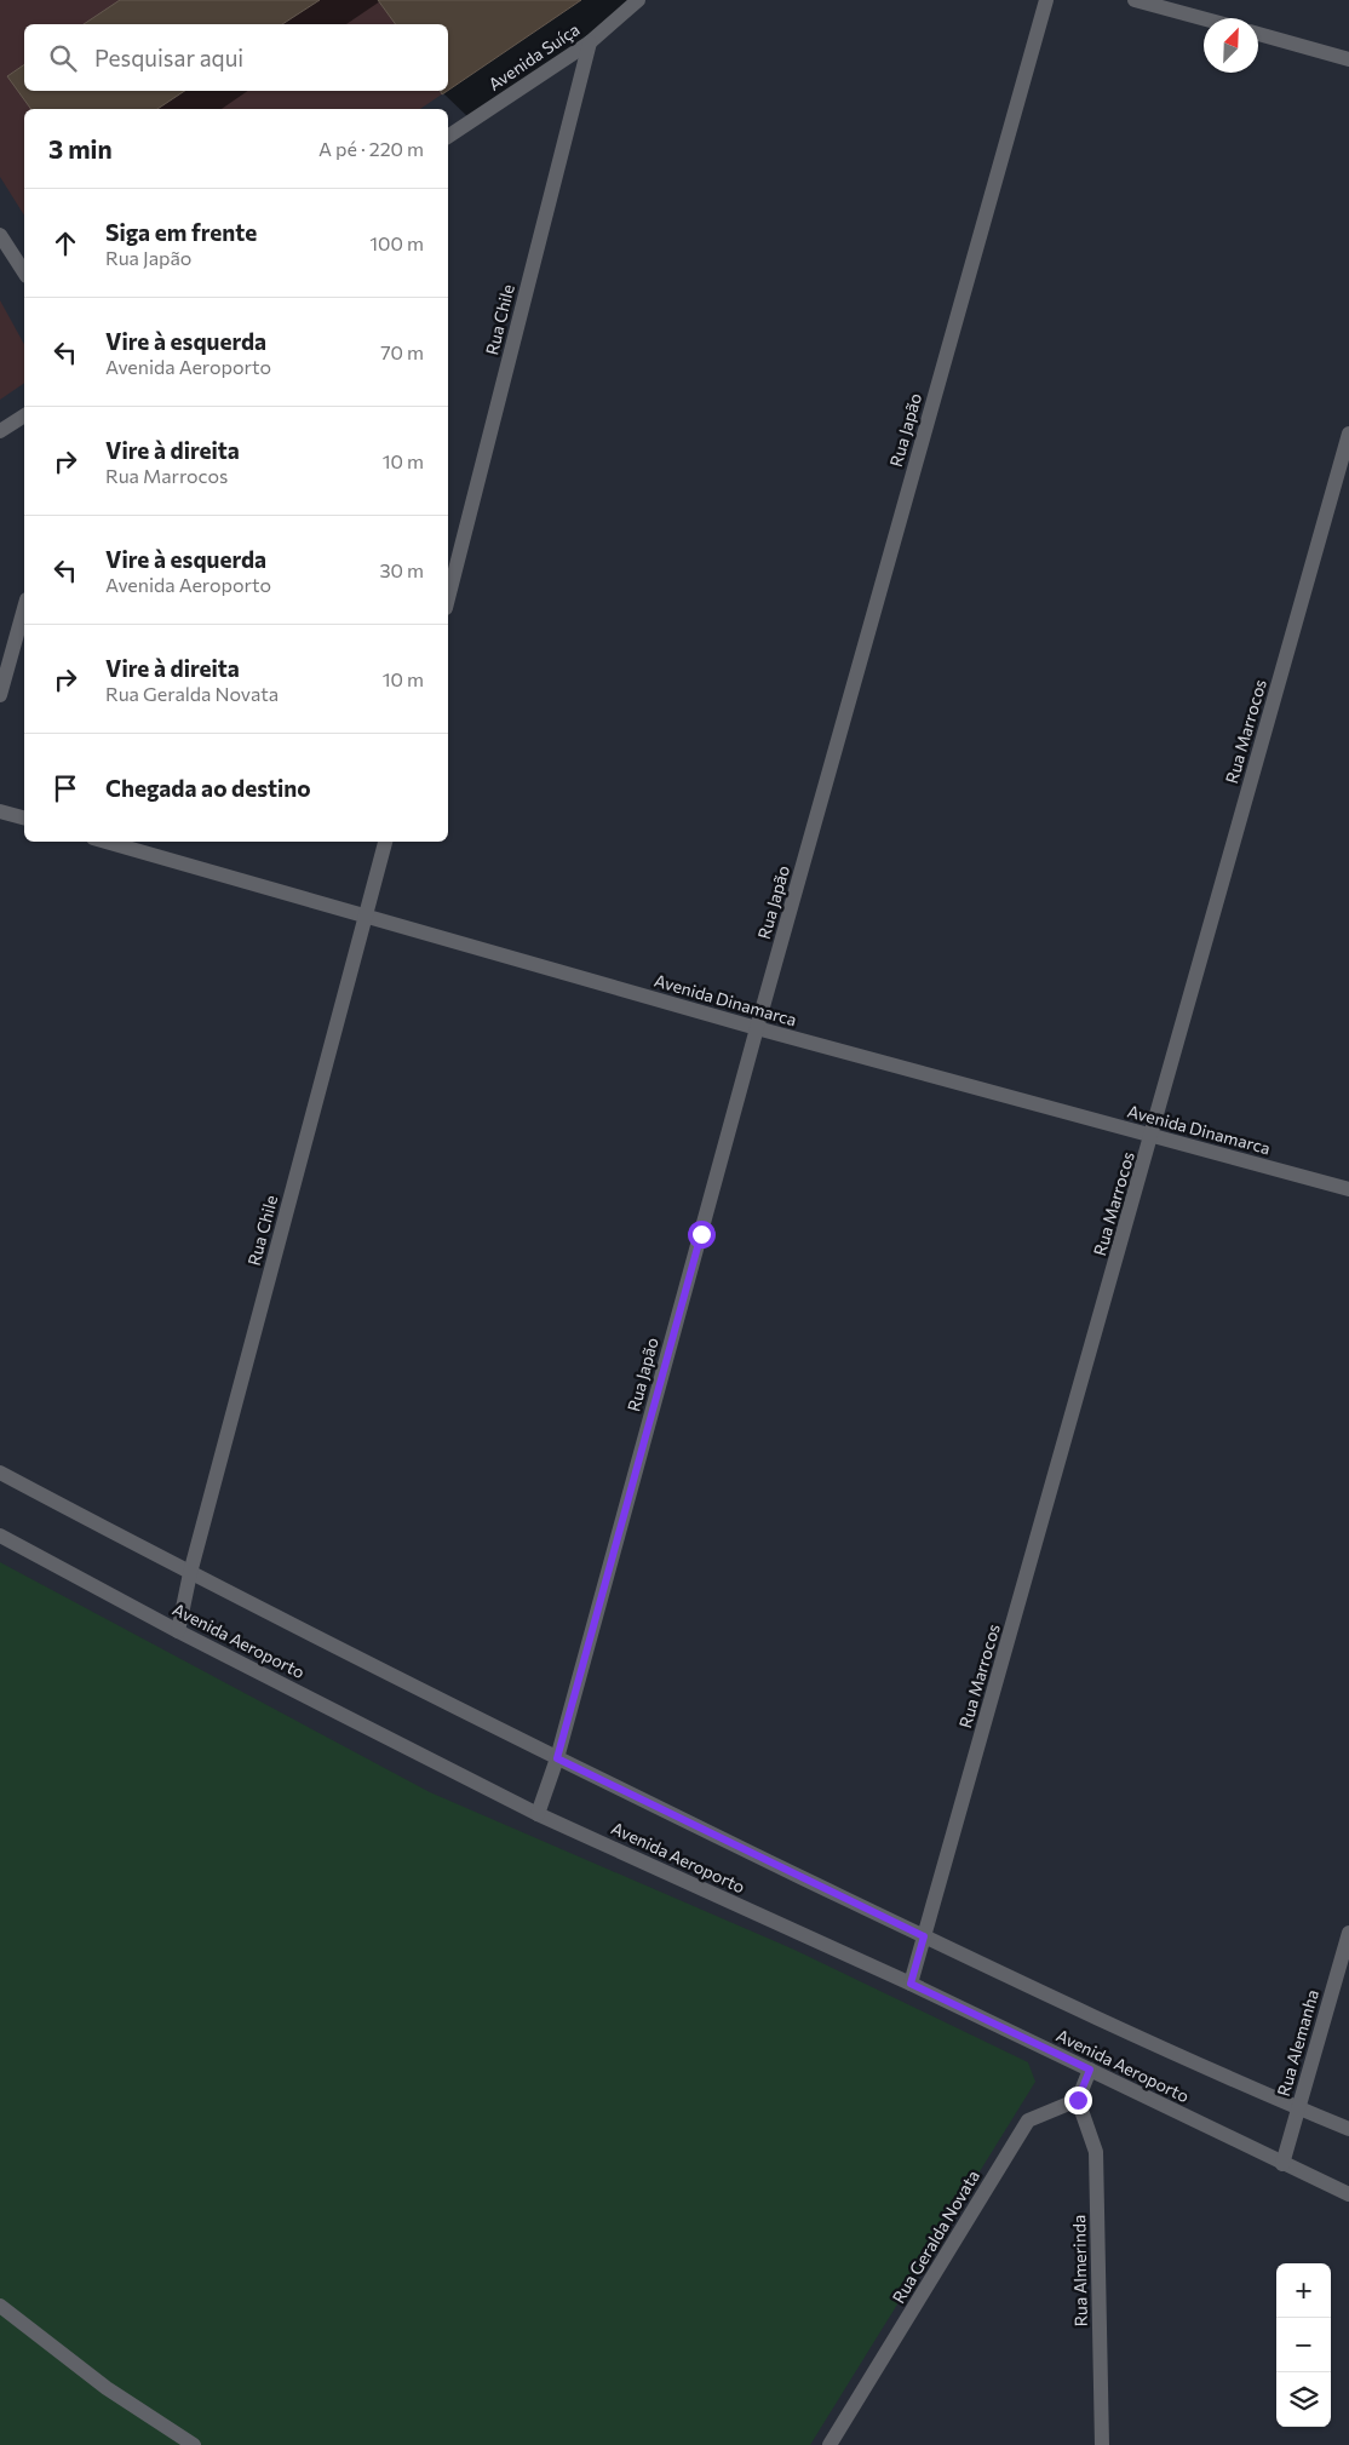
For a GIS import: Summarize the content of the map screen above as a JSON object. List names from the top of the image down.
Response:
{
  "streets": {
    "street": [
      "Avenida Suíça",
      "Rua Chile",
      "Rua Japão",
      "Rua Marrocos",
      "Avenida Dinamarca",
      "Avenida Aeroporto",
      "Rua Alemanha",
      "Rua Geralda Novata",
      "Rua Almerinda"
    ]
  },
  "crossings": [
    ["Avenida Suíça", "Rua Chile"],
    ["Rua Chile", "Avenida Dinamarca"],
    ["Rua Chile", "Avenida Aeroporto"],
    ["Rua Japão", "Avenida Dinamarca"],
    ["Rua Japão", "Avenida Aeroporto"],
    ["Rua Marrocos", "Avenida Dinamarca"],
    ["Rua Marrocos", "Avenida Aeroporto"],
    ["Avenida Aeroporto", "Rua Alemanha"],
    ["Rua Geralda Novata", "Rua Almerinda"]
  ],
  "north": "top right",
  "page": {
    "search": "Pesquisar aqui",
    "heading": ["3 min", "A pé · 220 m"],
    "list": [
      ["Siga em frente", "Rua Japão", "100 m"],
      ["Vire à esquerda", "Avenida Aeroporto", "70 m"],
      ["Vire à direita", "Rua Marrocos", "10 m"],
      ["Vire à esquerda", "Avenida Aeroporto", "30 m"],
      ["Vire à direita", "Rua Geralda Novata", "10 m"],
      "Chegada ao destino"
    ],
    "map_buttons": ["+", "−"]
  }
}
